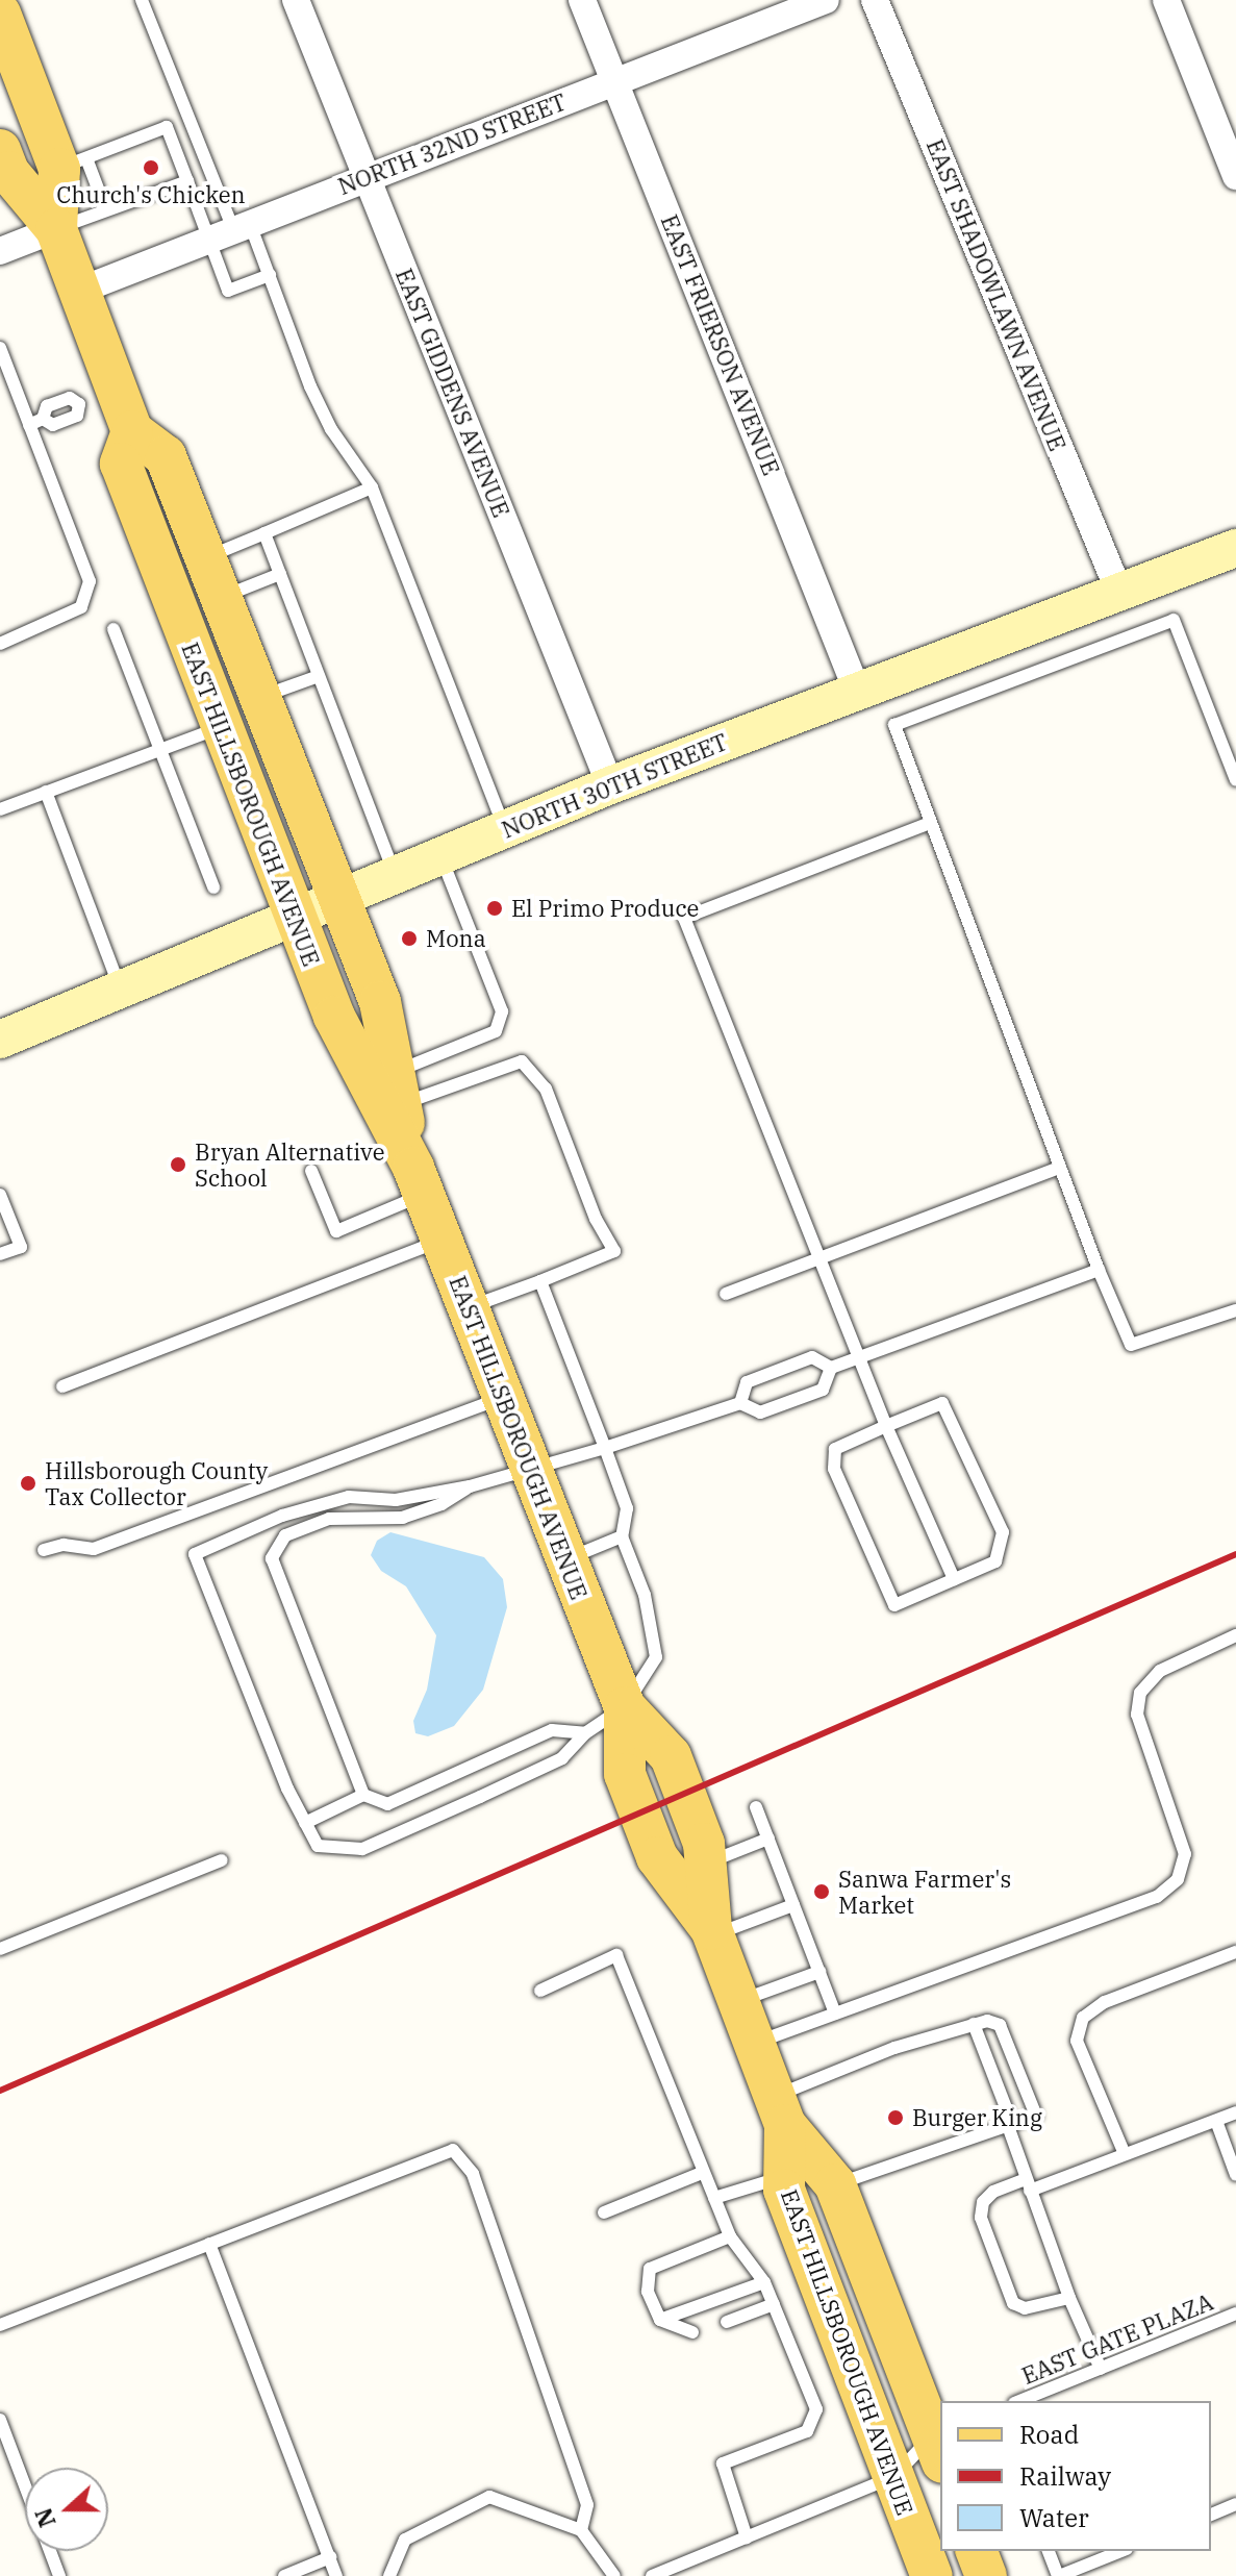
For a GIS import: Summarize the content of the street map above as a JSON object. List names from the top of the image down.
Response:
{
  "streets": {
    "main road": ["EAST HILLSBOROUGH AVENUE"],
    "street": [
      "NORTH 32ND STREET",
      "EAST SHADOWLAWN AVENUE",
      "EAST FRIERSON AVENUE",
      "EAST GIDDENS AVENUE",
      "NORTH 30TH STREET"
    ],
    "lane": ["EAST GATE PLAZA"]
  },
  "crossings": [
    ["NORTH 32ND STREET", "EAST FRIERSON AVENUE"],
    ["NORTH 32ND STREET", "EAST GIDDENS AVENUE"],
    ["EAST SHADOWLAWN AVENUE", "NORTH 30TH STREET"],
    ["EAST FRIERSON AVENUE", "NORTH 30TH STREET"],
    ["EAST GIDDENS AVENUE", "NORTH 30TH STREET"],
    ["NORTH 30TH STREET", "EAST HILLSBOROUGH AVENUE"]
  ],
  "places": [
    "Church's Chicken",
    "El Primo Produce",
    "Mona",
    "Bryan Alternative School",
    "Hillsborough County Tax Collector",
    "Sanwa Farmer's Market",
    "Burger King"
  ],
  "legend": ["Road", "Railway", "Water"],
  "north": "left"
}
